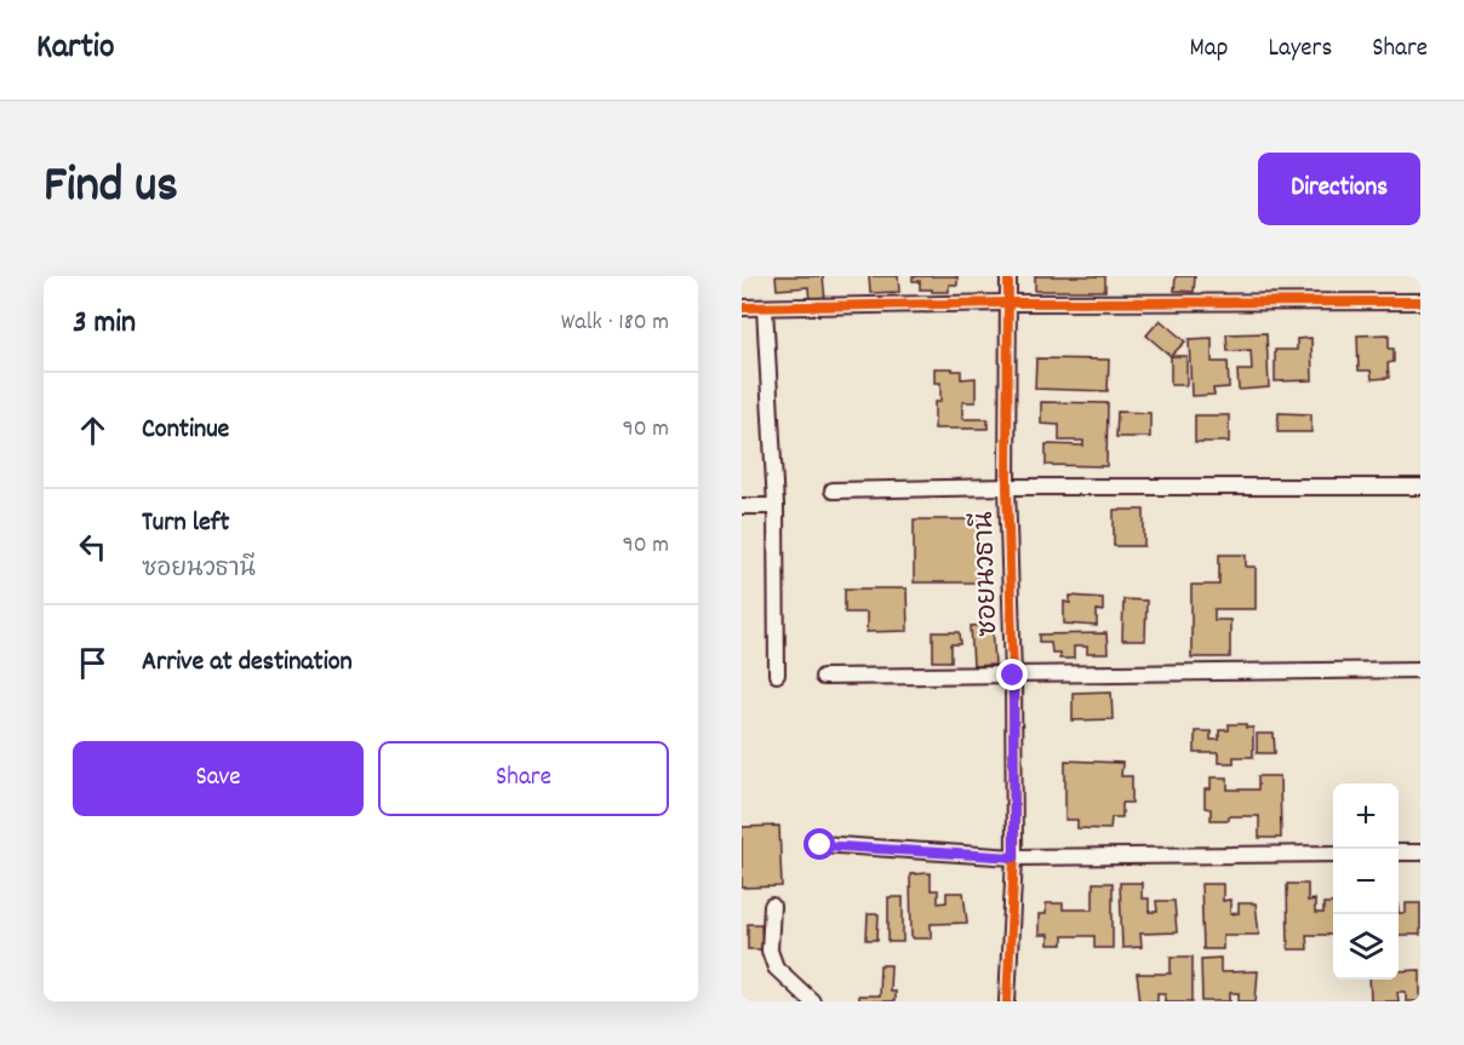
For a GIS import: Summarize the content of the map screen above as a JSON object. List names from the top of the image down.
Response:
{
  "streets": {
    "street": ["ซอยนวธานี"]
  },
  "page": {
    "header": "Kartio",
    "nav": ["Map", "Layers", "Share"],
    "title": "Find us",
    "buttons": [
      "Directions",
      ["Save", "Share"]
    ],
    "heading": ["3 min", "Walk · 180 m"],
    "list": [
      ["Continue", "90 m"],
      ["Turn left", "ซอยนวธานี", "90 m"],
      "Arrive at destination"
    ],
    "map_buttons": ["+", "−"]
  }
}
